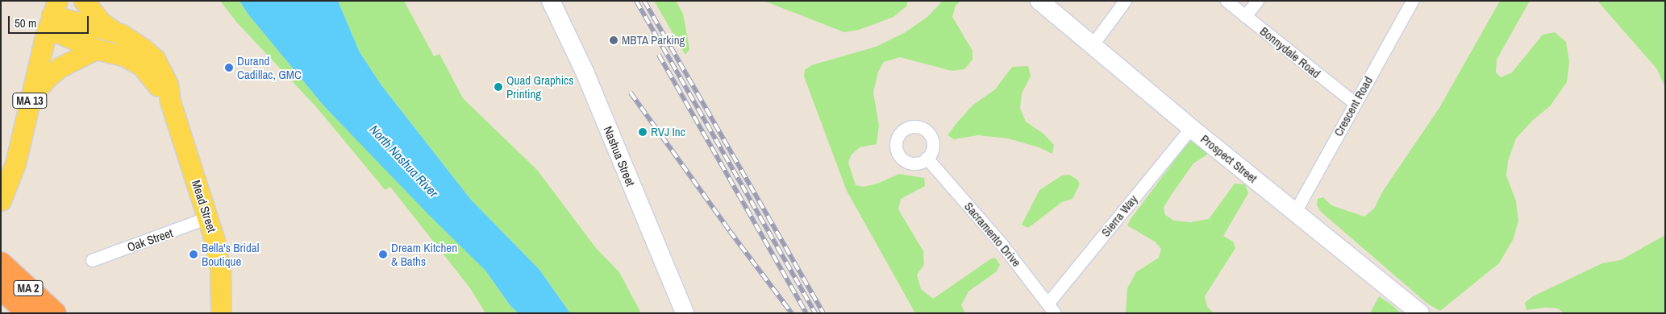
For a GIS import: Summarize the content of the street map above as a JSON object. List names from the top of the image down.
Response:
{
  "streets": {
    "highway": ["MA 2"],
    "main road": [
      "MA 13",
      "Nashua Street",
      "Prospect Street",
      "Mead Street"
    ],
    "street": [
      "Bonnydale Road",
      "Crescent Road",
      "Sierra Way",
      "Sacramento Drive",
      "Oak Street"
    ]
  },
  "crossings": [
    ["Bonnydale Road", "Crescent Road"],
    ["MA 13", "Mead Street"],
    ["Crescent Road", "Prospect Street"],
    ["Prospect Street", "Sierra Way"],
    ["Mead Street", "Oak Street"],
    ["Sierra Way", "Sacramento Drive"]
  ],
  "water": ["North Nashua River"],
  "places": [
    "MBTA Parking",
    "Durand Cadillac, GMC",
    "Quad Graphics Printing",
    "RVJ Inc",
    "Bella's Bridal Boutique",
    "Dream Kitchen & Baths"
  ],
  "scale_bar": "50 m"
}
